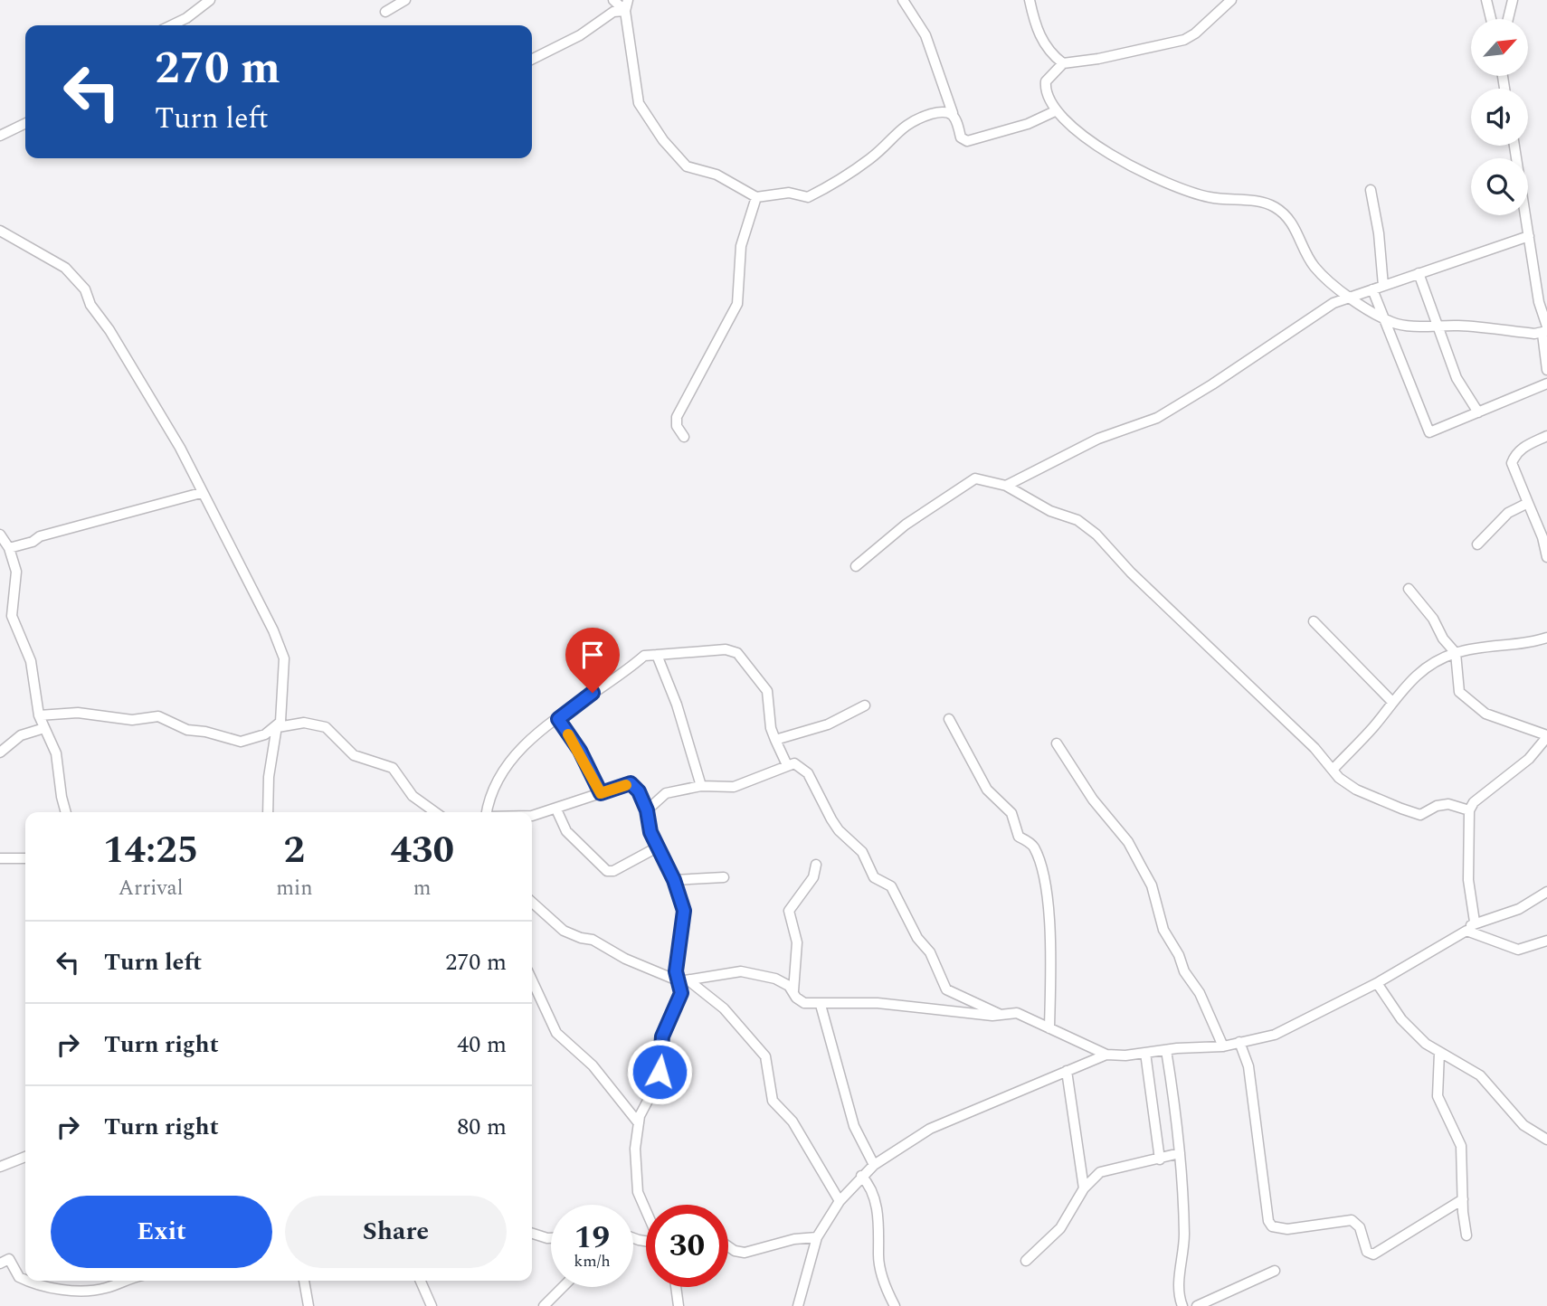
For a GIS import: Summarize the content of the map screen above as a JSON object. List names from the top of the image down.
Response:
{
  "north": "top right",
  "page": {
    "turn": ["270 m", "Turn left"],
    "eta": [
      "14:25",
      "Arrival",
      "2",
      "min",
      "430",
      "m"
    ],
    "list": [
      {
        "name": "Turn left",
        "value": "270 m"
      },
      {
        "name": "Turn right",
        "value": "40 m"
      },
      {
        "name": "Turn right",
        "value": "80 m"
      }
    ],
    "buttons": ["Exit", "Share"],
    "speed": "19 km/h",
    "limit": "30"
  }
}
